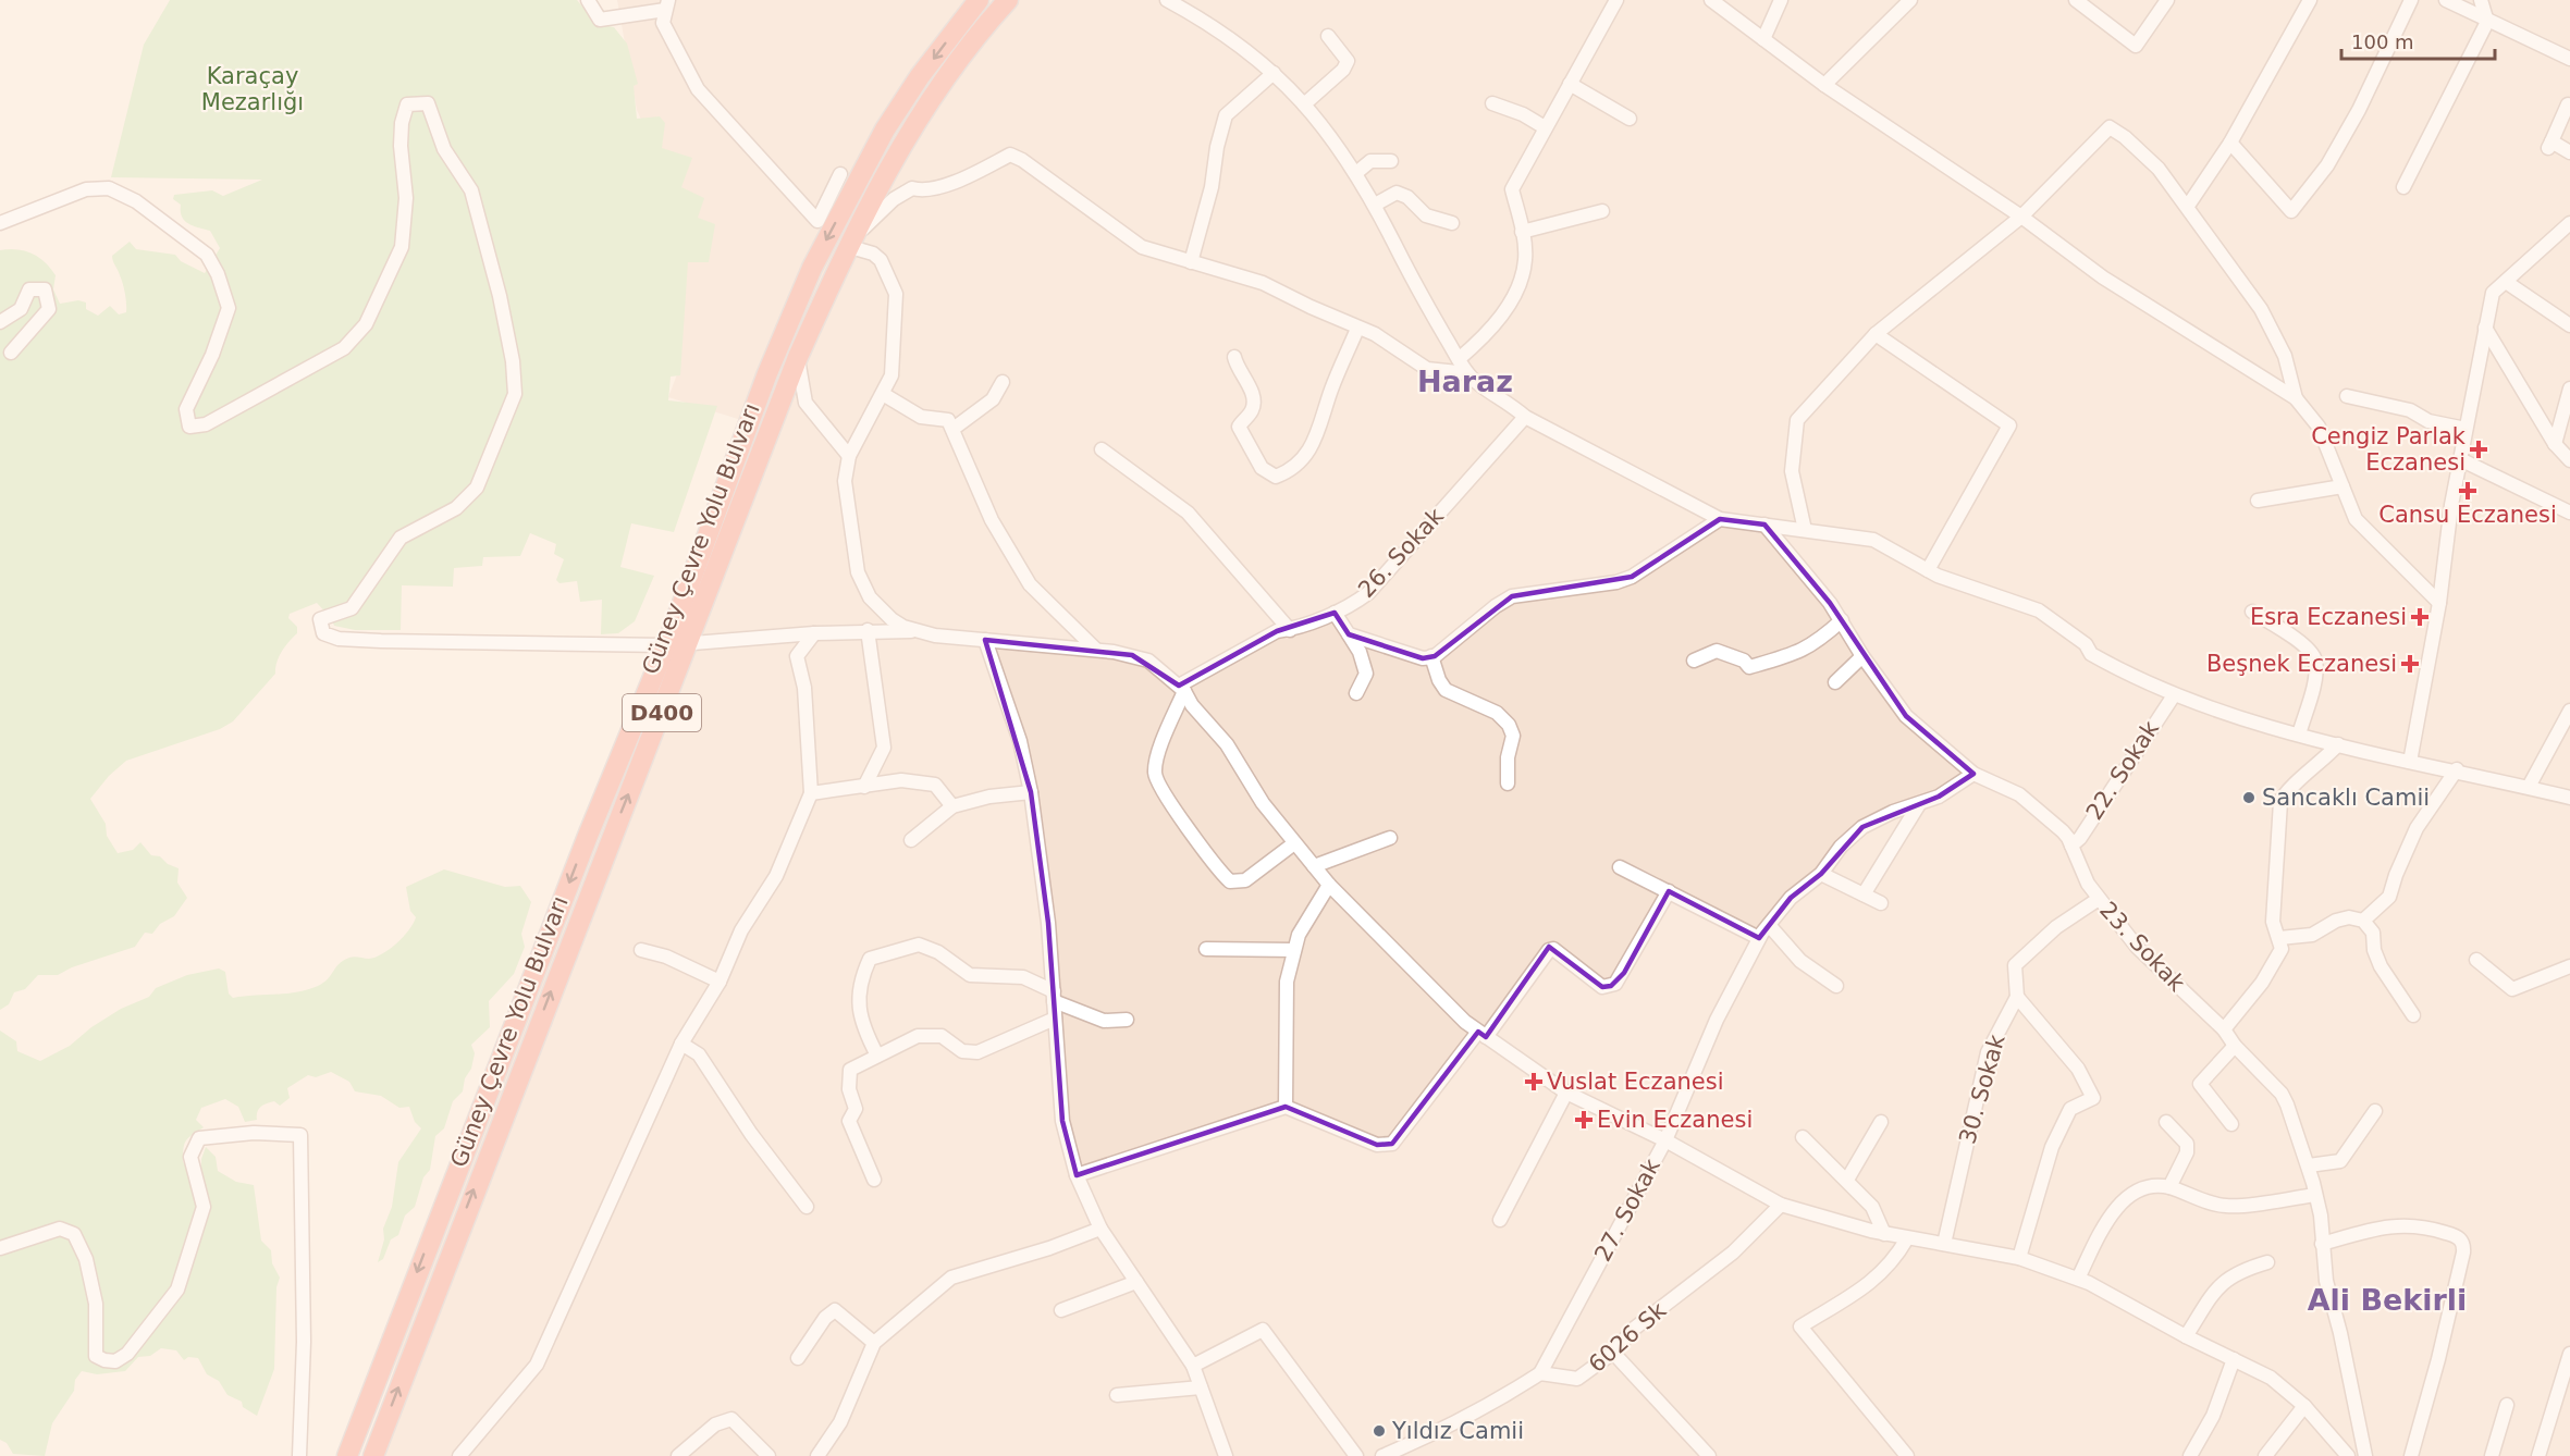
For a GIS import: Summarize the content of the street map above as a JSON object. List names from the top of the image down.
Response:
{
  "streets": {
    "highway": ["Güney Çevre Yolu Bulvarı", "D400"],
    "street": [
      "26. Sokak",
      "22. Sokak",
      "23. Sokak",
      "30. Sokak",
      "27. Sokak",
      "6026 Sk"
    ]
  },
  "crossings": [
    ["22. Sokak", "23. Sokak"],
    ["23. Sokak", "27. Sokak"],
    ["27. Sokak", "6026 Sk"]
  ],
  "districts": ["Haraz", "Ali Bekirli"],
  "parks": ["Karaçay Mezarlığı"],
  "places": {
    "health": [
      "Cengiz Parlak Eczanesi",
      "Cansu Eczanesi",
      "Esra Eczanesi",
      "Beşnek Eczanesi",
      "Vuslat Eczanesi",
      "Evin Eczanesi"
    ],
    "other": ["Sancaklı Camii", "Yıldız Camii"]
  },
  "scale_bar": "100 m"
}
